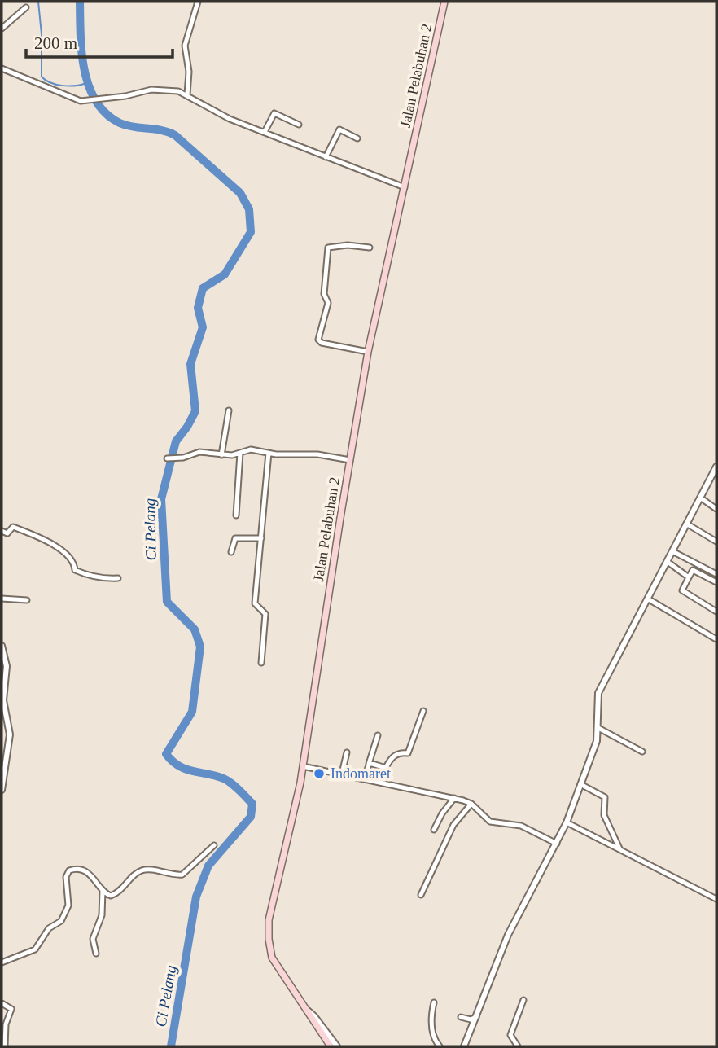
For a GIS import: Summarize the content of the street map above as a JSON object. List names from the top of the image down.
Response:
{
  "streets": {
    "main road": ["Jalan Pelabuhan 2"]
  },
  "water": ["Ci Pelang"],
  "places": ["Indomaret"],
  "scale_bar": "200 m"
}
